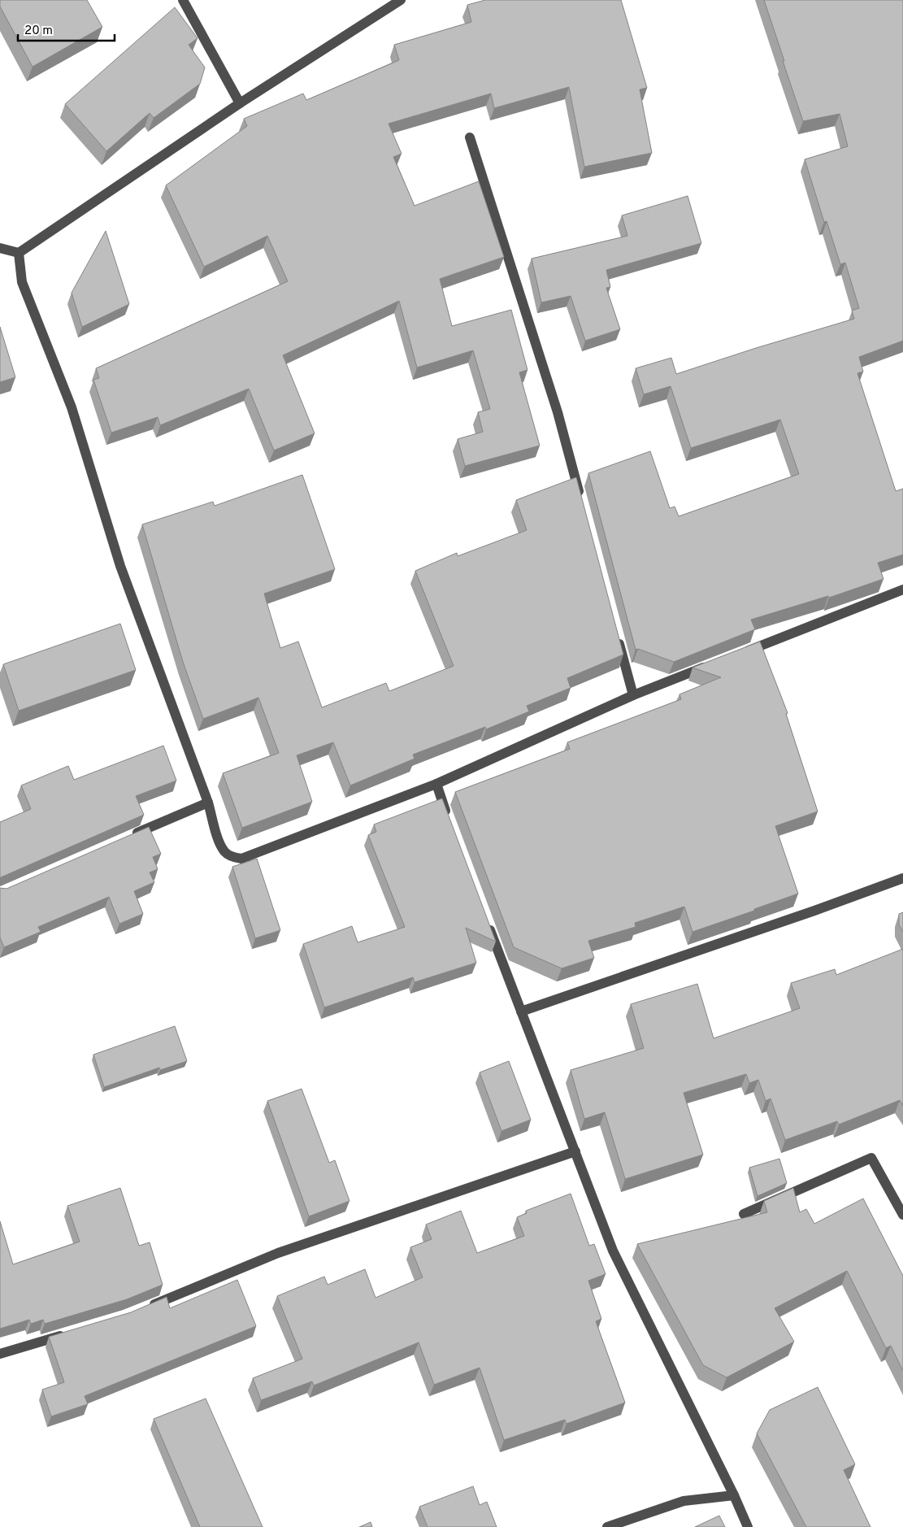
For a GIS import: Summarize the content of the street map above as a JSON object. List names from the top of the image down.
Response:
{
  "scale_bar": "20 m"
}
